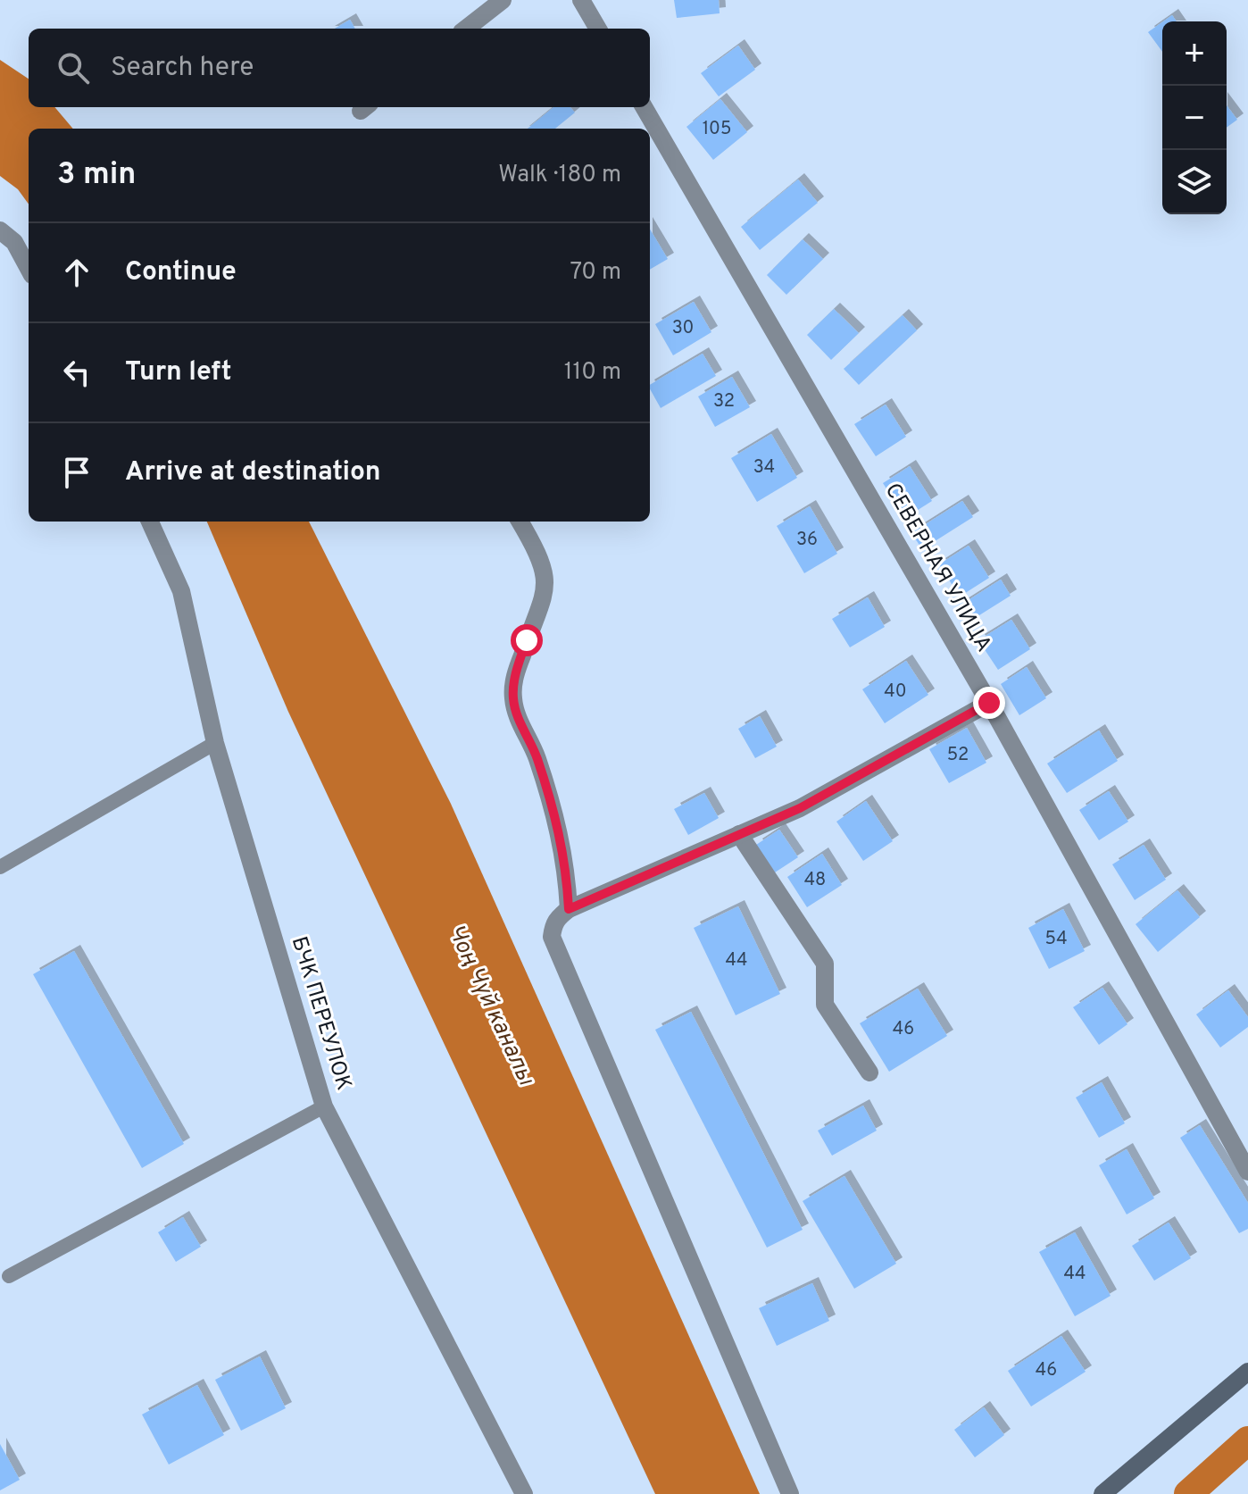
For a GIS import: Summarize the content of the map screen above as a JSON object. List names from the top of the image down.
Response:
{
  "streets": {
    "street": ["СЕВЕРНАЯ УЛИЦА", "БЧК ПЕРЕУЛОК"]
  },
  "water": ["Чоң Чүй каналы"],
  "house_numbers": [
    "105",
    "30",
    "32",
    "34",
    "36",
    "40",
    "52",
    "48",
    "54",
    "44",
    "46",
    "44",
    "46"
  ],
  "page": {
    "map_buttons": ["+", "−"],
    "search": "Search here",
    "heading": ["3 min", "Walk · 180 m"],
    "list": [
      ["Continue", "70 m"],
      ["Turn left", "110 m"],
      "Arrive at destination"
    ]
  }
}
